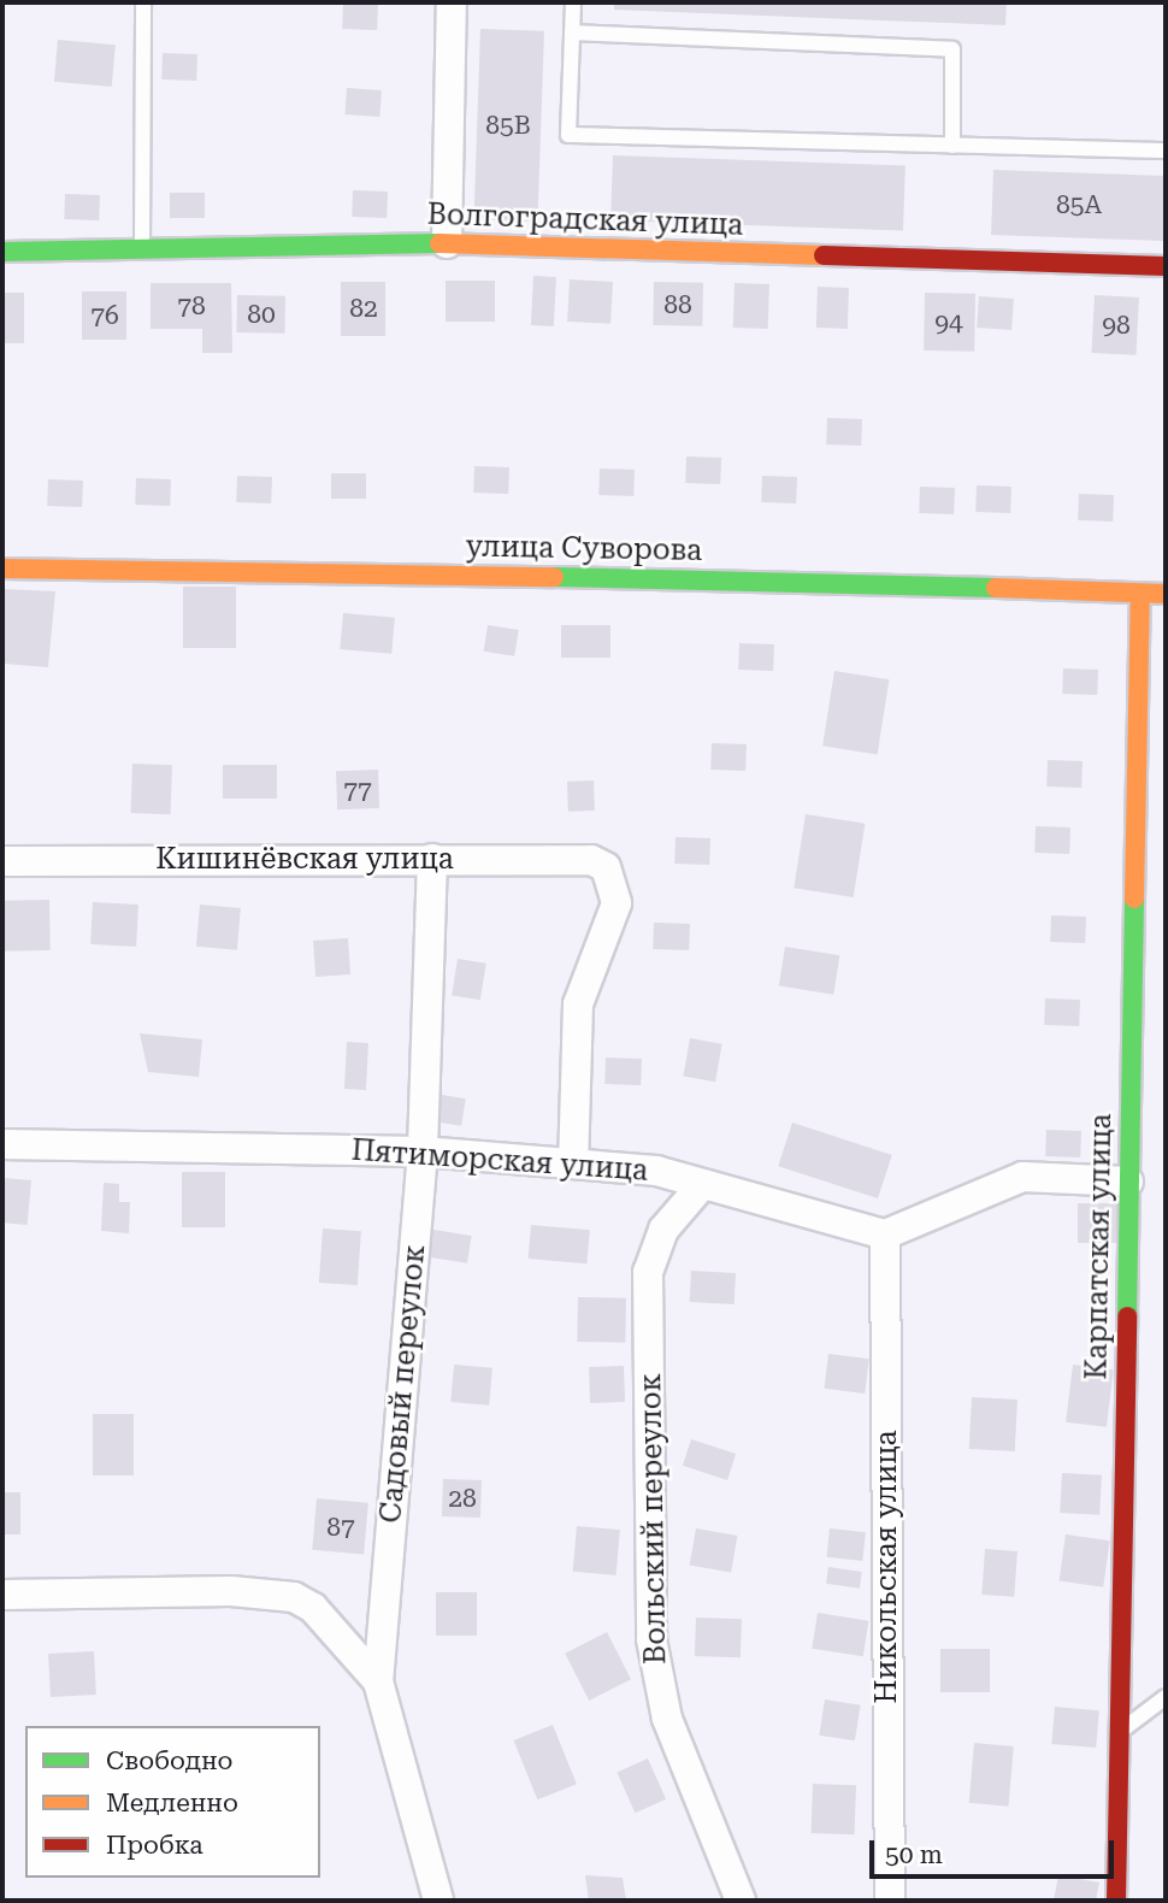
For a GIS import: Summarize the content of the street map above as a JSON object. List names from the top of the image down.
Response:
{
  "streets": {
    "street": [
      "Волгоградская улица",
      "улица Суворова",
      "Кишинёвская улица",
      "Пятиморская улица",
      "Карпатская улица",
      "Садовый переулок",
      "Вольский переулок",
      "Никольская улица"
    ]
  },
  "crossings": [
    ["улица Суворова", "Карпатская улица"],
    ["Кишинёвская улица", "Пятиморская улица"],
    ["Кишинёвская улица", "Садовый переулок"],
    ["Пятиморская улица", "Садовый переулок"],
    ["Пятиморская улица", "Вольский переулок"],
    ["Пятиморская улица", "Никольская улица"]
  ],
  "house_numbers": [
    "85В",
    "85А",
    "88",
    "78",
    "82",
    "80",
    "76",
    "94",
    "98",
    "77",
    "28",
    "87"
  ],
  "legend": ["Свободно", "Медленно", "Пробка"],
  "scale_bar": "50 m"
}
